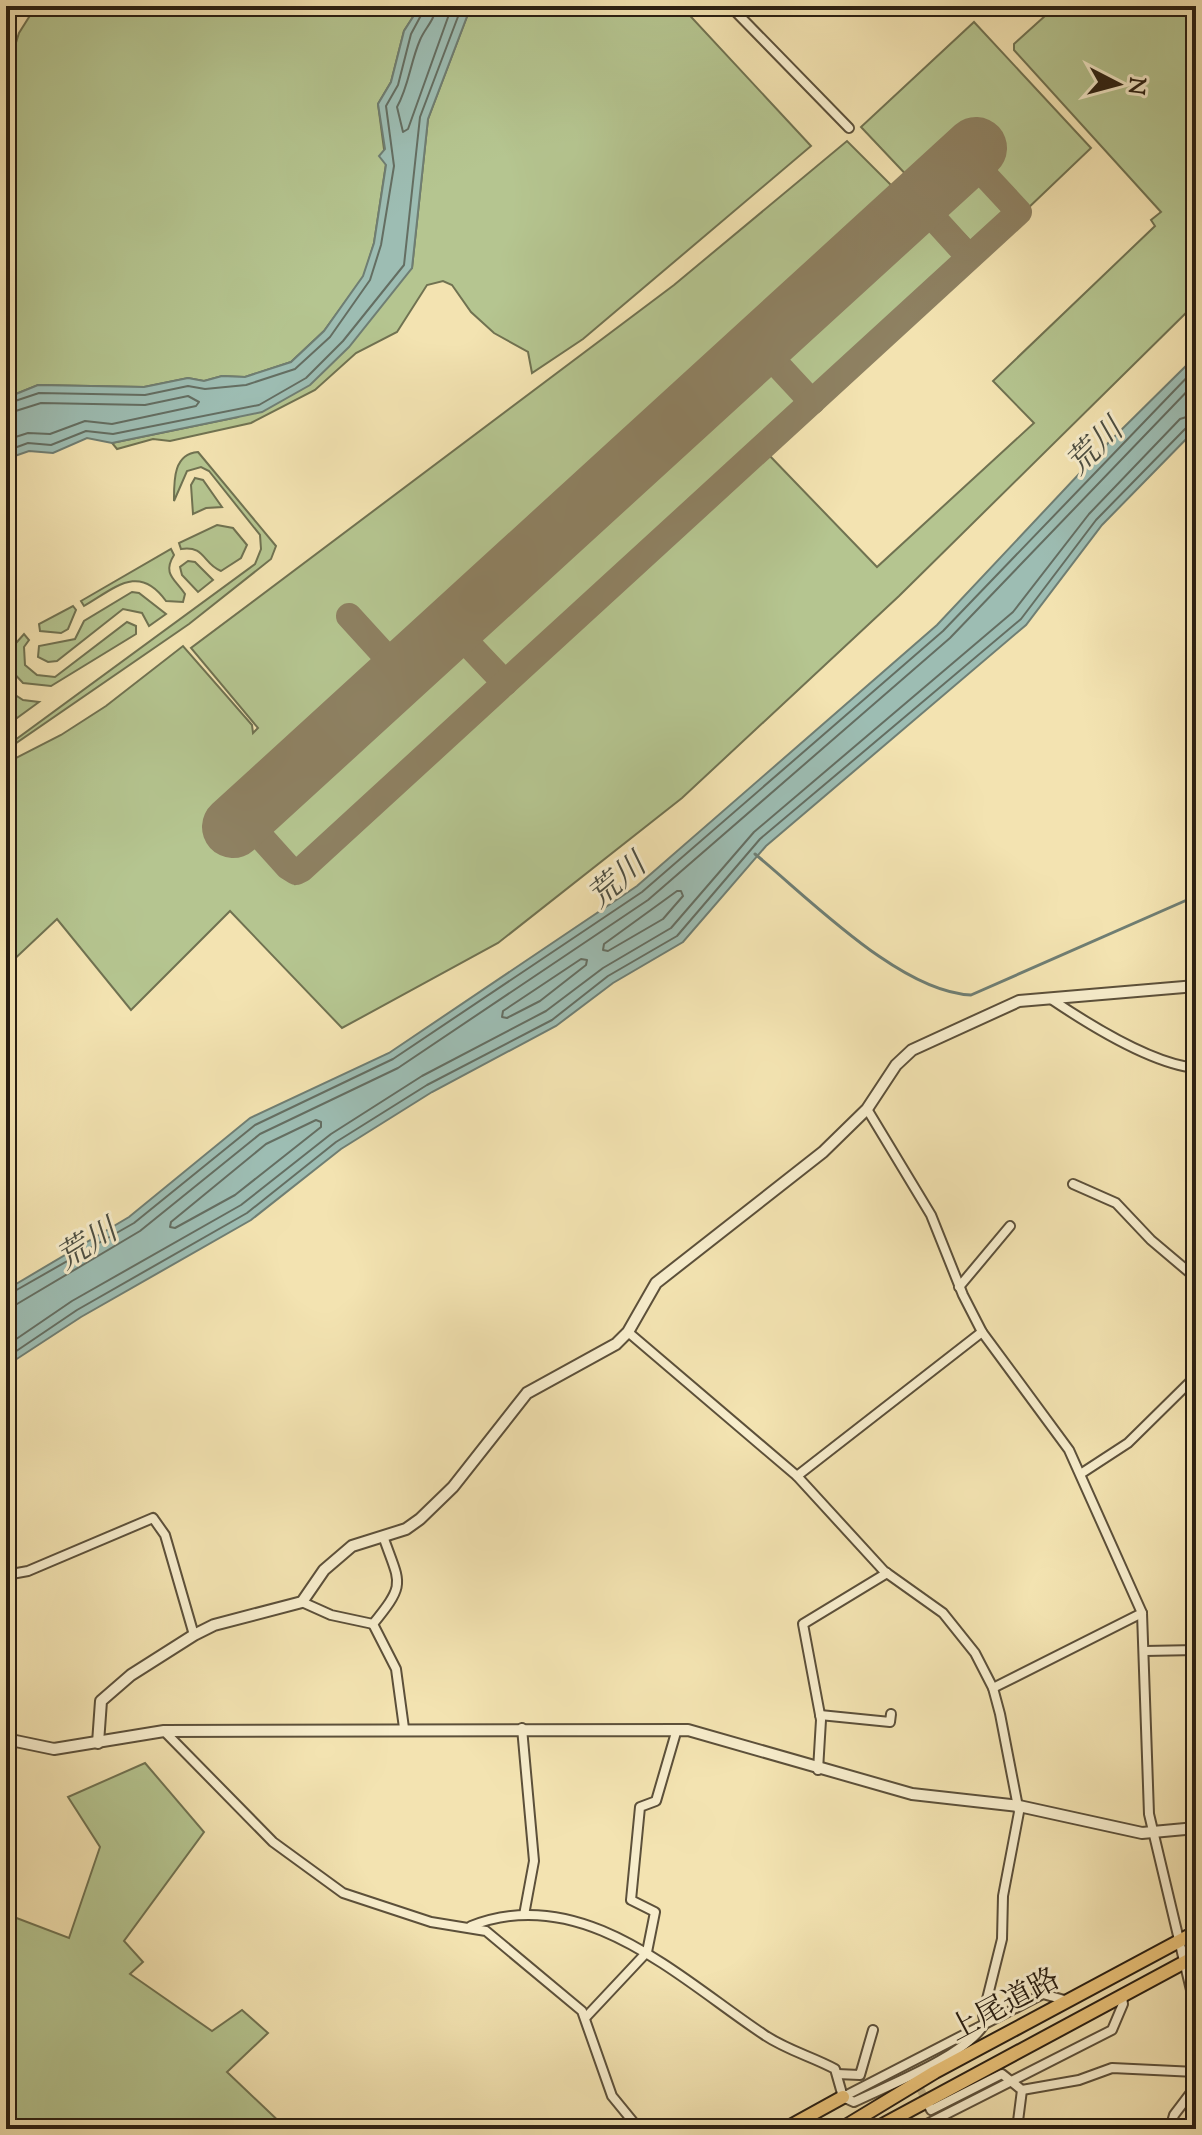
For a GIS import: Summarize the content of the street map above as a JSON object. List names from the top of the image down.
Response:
{
  "streets": {
    "highway": ["上尾道路"]
  },
  "water": ["荒川"],
  "north": "right"
}
